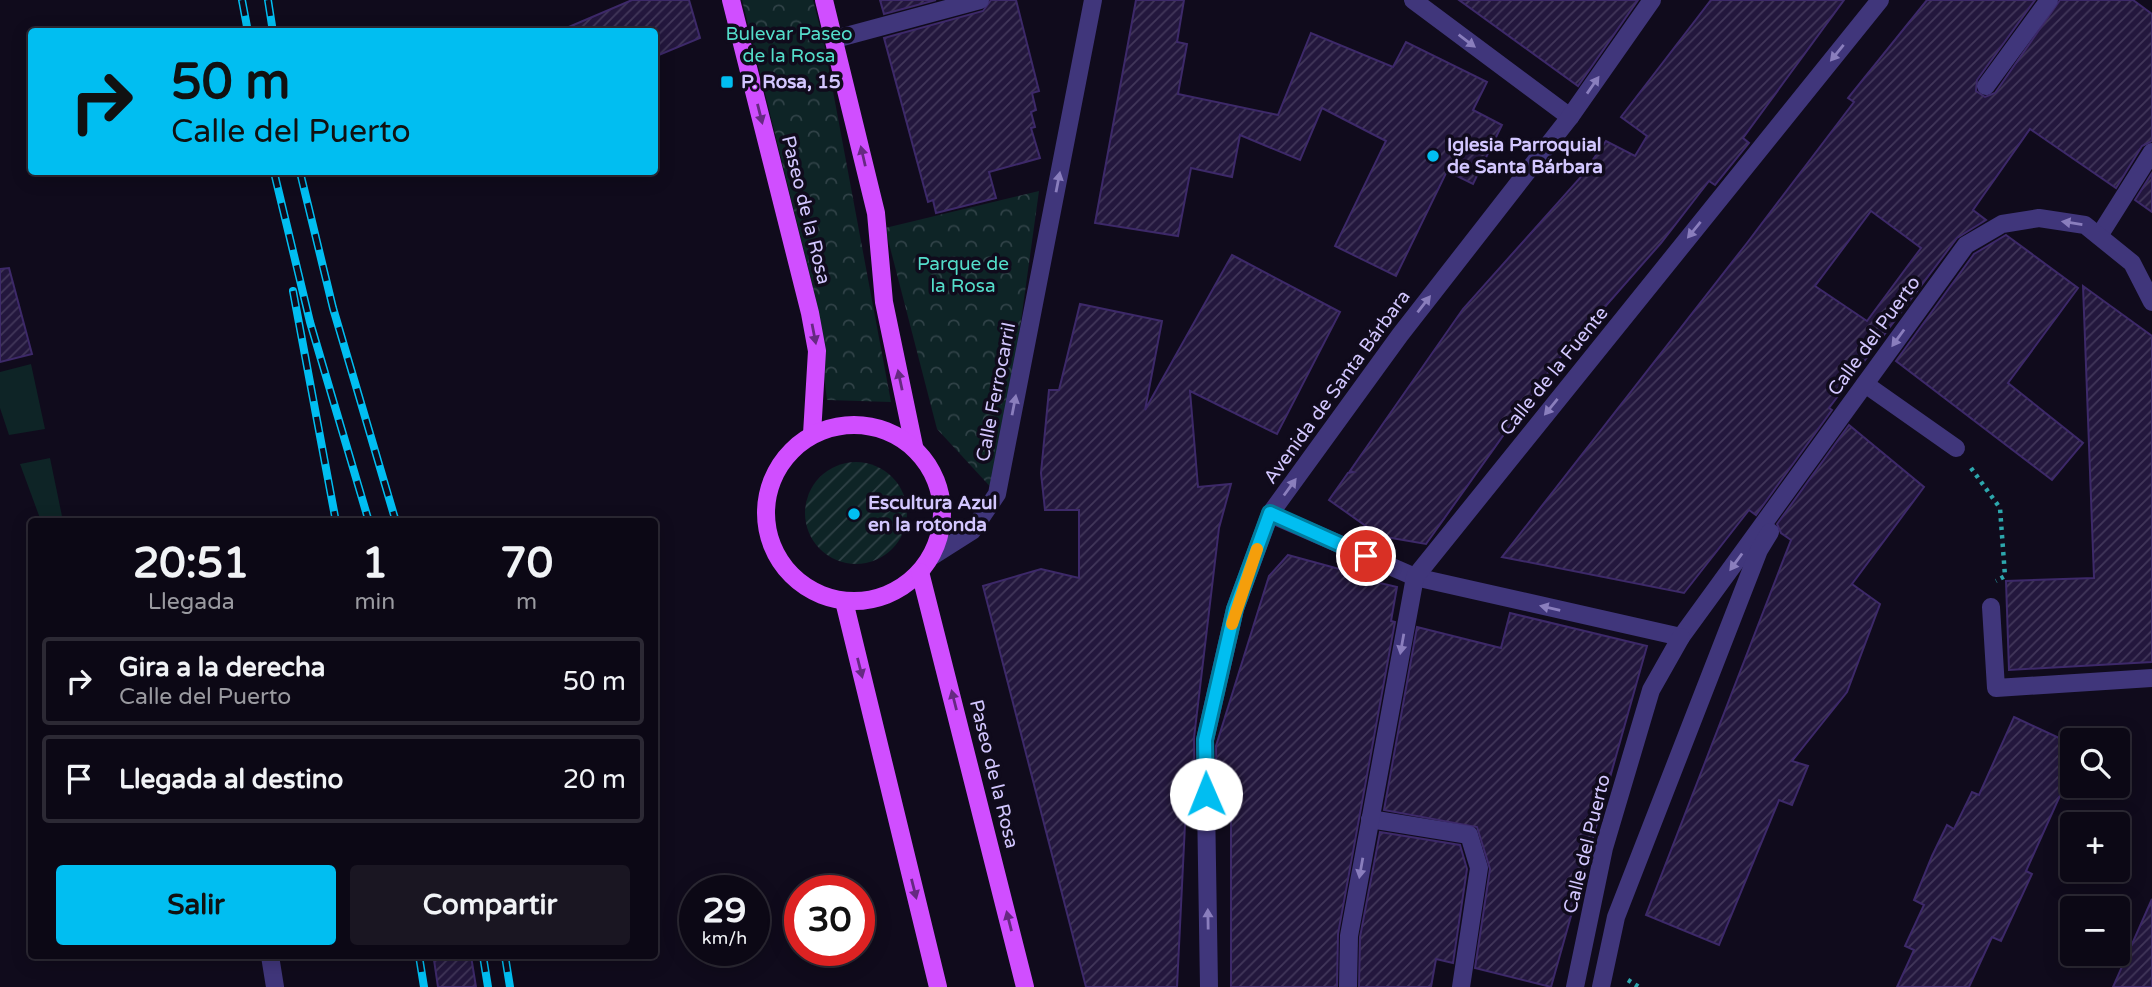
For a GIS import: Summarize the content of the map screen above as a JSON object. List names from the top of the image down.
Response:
{
  "streets": {
    "main road": ["Paseo de la Rosa"],
    "street": [
      "Calle del Puerto",
      "Calle de la Fuente",
      "Avenida de Santa Bárbara",
      "Calle Ferrocarril"
    ]
  },
  "crossings": [
    ["Paseo de la Rosa", "Calle Ferrocarril"]
  ],
  "one_way": [
    "Calle del Puerto",
    "Calle de la Fuente",
    "Avenida de Santa Bárbara",
    "Calle Ferrocarril"
  ],
  "parks": ["Bulevar Paseo de la Rosa", "Parque de la Rosa"],
  "places": {
    "transit": ["P. Rosa, 15"],
    "other": ["Iglesia Parroquial de Santa Bárbara", "Escultura Azul en la rotonda"]
  },
  "page": {
    "turn": ["50 m", "Calle del Puerto"],
    "eta": [
      "20:51",
      "Llegada",
      "1",
      "min",
      "70",
      "m"
    ],
    "list": [
      {
        "name": "Gira a la derecha",
        "note": "Calle del Puerto",
        "value": "50 m"
      },
      {
        "name": "Llegada al destino",
        "value": "20 m"
      }
    ],
    "map_buttons": ["+", "−"],
    "buttons": ["Salir", "Compartir"],
    "speed": "29 km/h",
    "limit": "30"
  }
}
